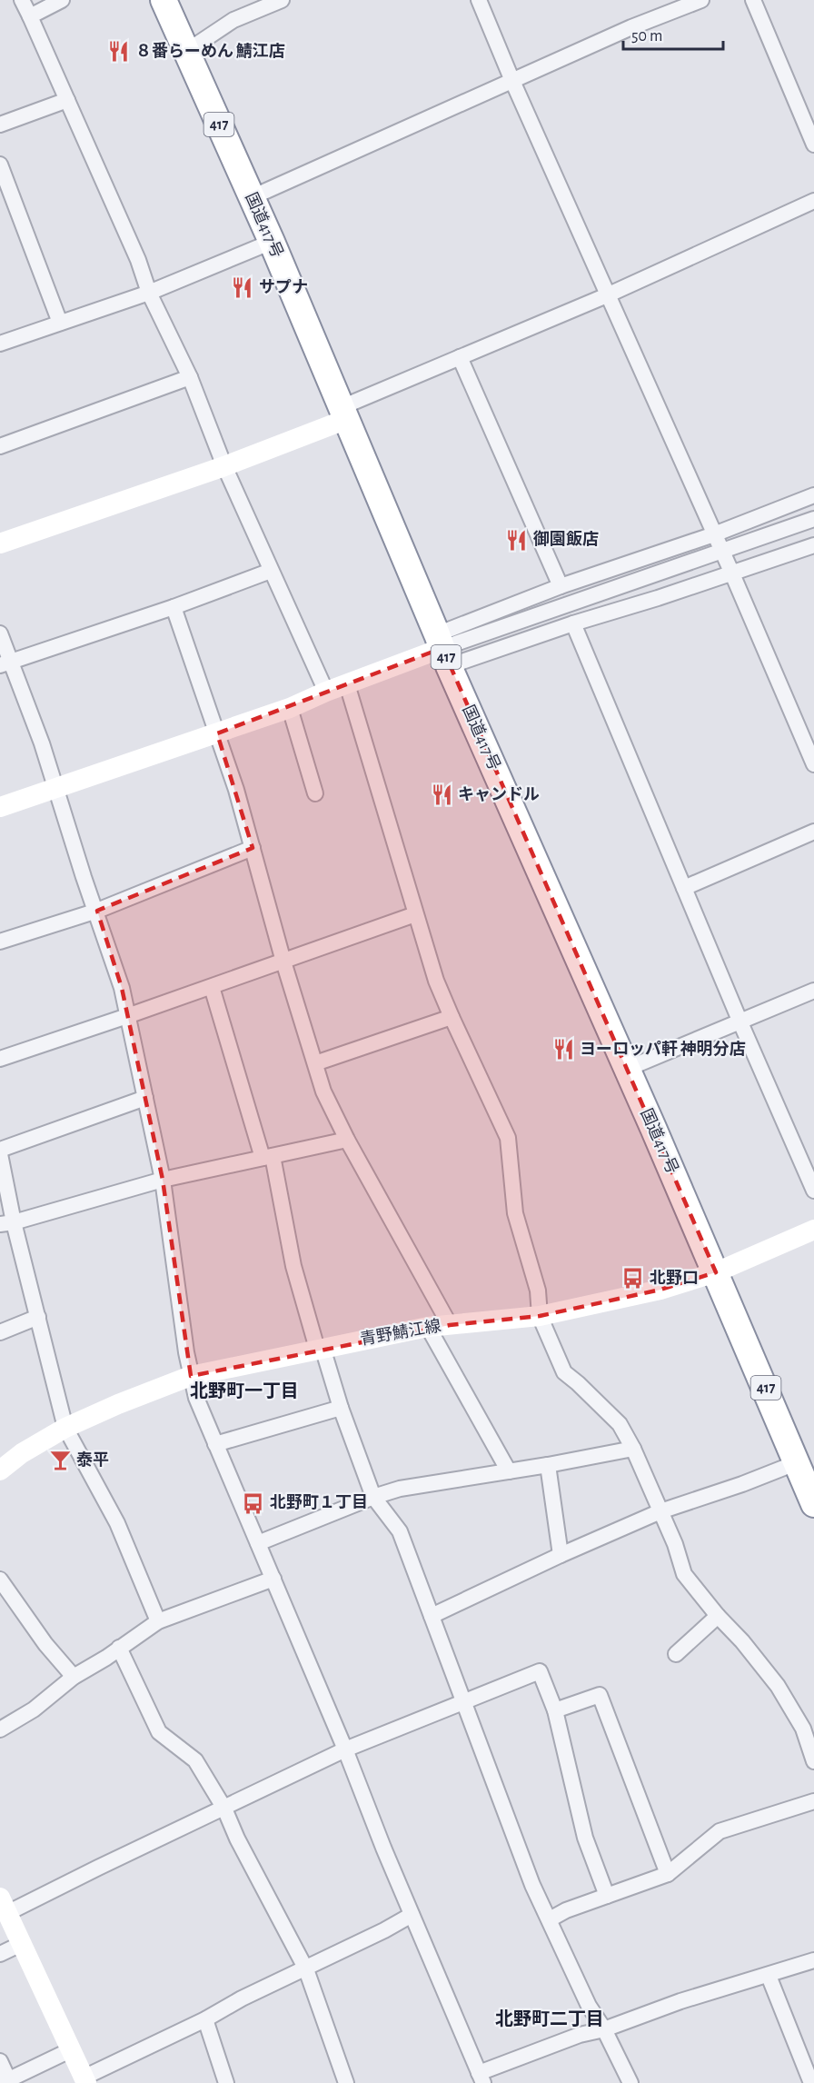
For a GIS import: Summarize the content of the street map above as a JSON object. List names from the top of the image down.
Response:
{
  "streets": {
    "highway": ["417", "国道417号"],
    "street": ["青野鯖江線"]
  },
  "crossings": [
    ["国道417号", "青野鯖江線"]
  ],
  "districts": ["北野町一丁目", "北野町二丁目"],
  "places": {
    "restaurant": [
      "８番らーめん 鯖江店",
      "サプナ",
      "御園飯店",
      "キャンドル",
      "ヨーロッパ軒 神明分店"
    ],
    "bus stop": ["北野口", "北野町１丁目"],
    "bar": ["泰平"]
  },
  "scale_bar": "50 m"
}
